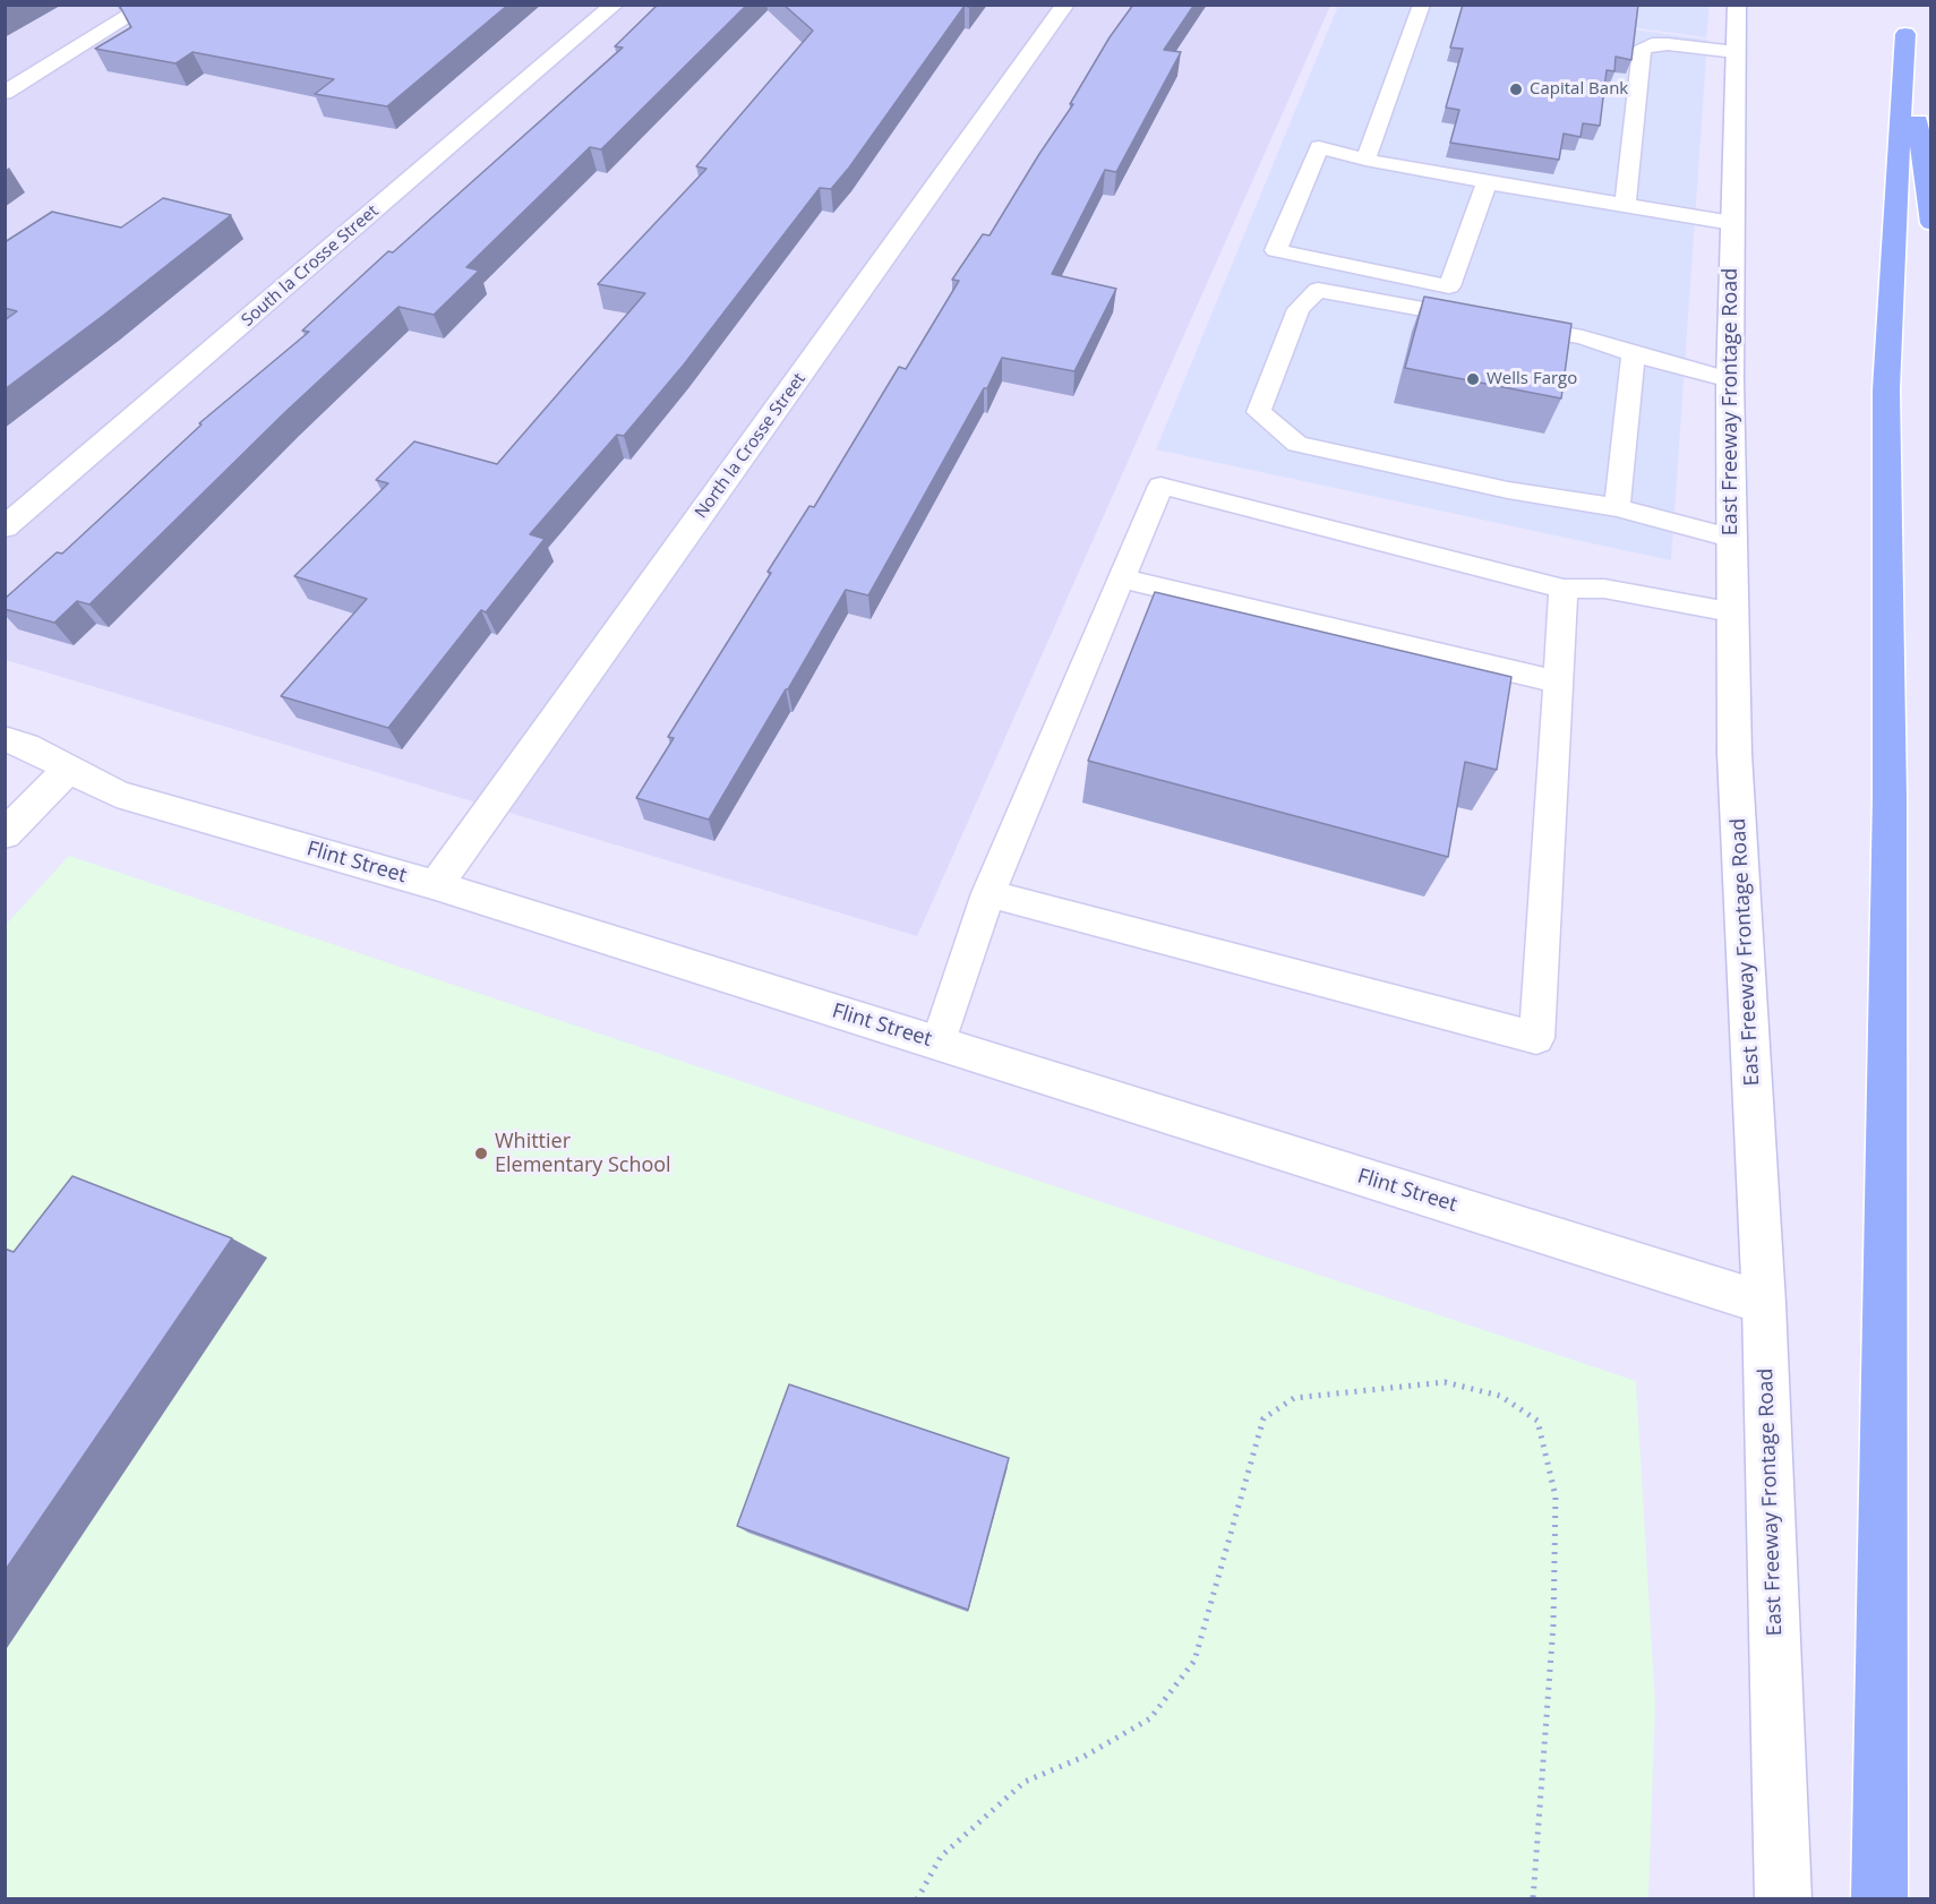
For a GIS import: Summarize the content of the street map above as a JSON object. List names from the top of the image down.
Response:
{
  "streets": {
    "street": [
      "South la Crosse Street",
      "East Freeway Frontage Road",
      "North la Crosse Street",
      "Flint Street"
    ]
  },
  "crossings": [
    ["East Freeway Frontage Road", "Flint Street"],
    ["North la Crosse Street", "Flint Street"]
  ],
  "places": ["Capital Bank", "Wells Fargo", "Whittier Elementary School"]
}
